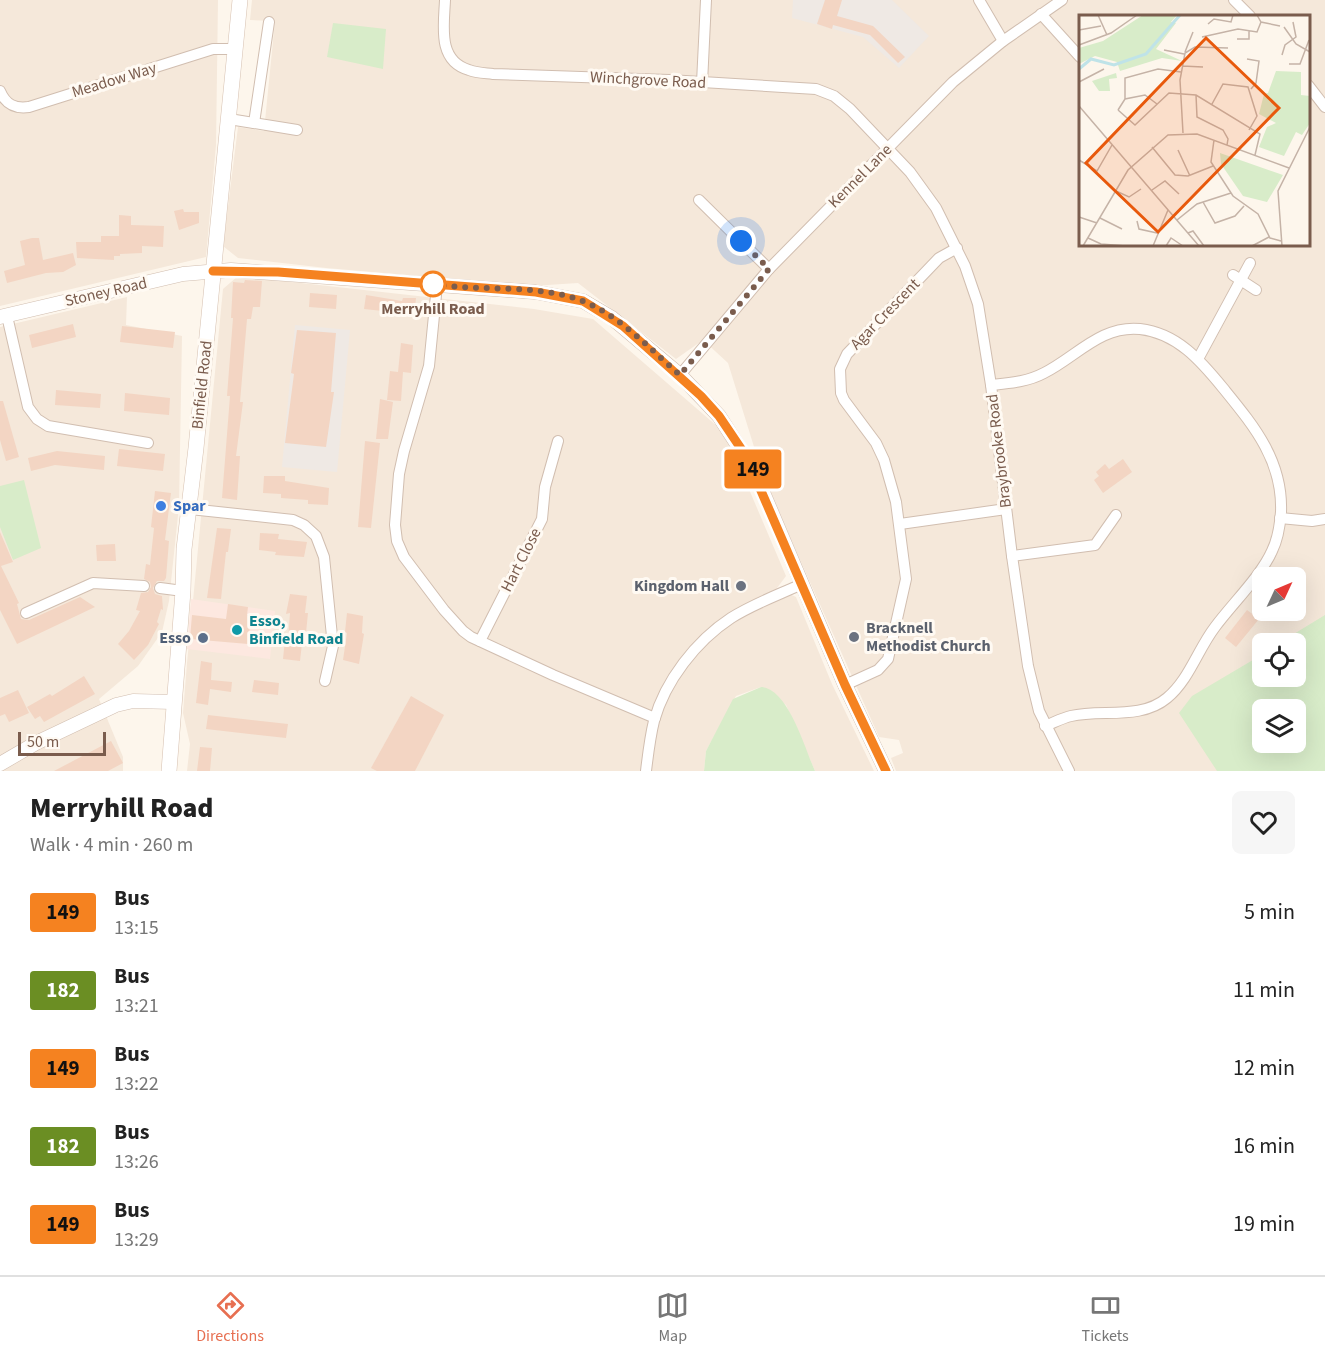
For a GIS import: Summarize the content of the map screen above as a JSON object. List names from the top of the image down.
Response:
{
  "streets": {
    "main road": ["Binfield Road"],
    "street": [
      "Meadow Way",
      "Winchgrove Road",
      "Kennel Lane",
      "Stoney Road",
      "Agar Crescent",
      "Braybrooke Road",
      "Hart Close"
    ]
  },
  "crossings": [
    ["Meadow Way", "Binfield Road"],
    ["Winchgrove Road", "Kennel Lane"],
    ["Winchgrove Road", "Braybrooke Road"],
    ["Kennel Lane", "Stoney Road"],
    ["Kennel Lane", "Braybrooke Road"],
    ["Stoney Road", "Agar Crescent"],
    ["Stoney Road", "Binfield Road"],
    ["Agar Crescent", "Braybrooke Road"]
  ],
  "places": [
    "Merryhill Road",
    "Spar",
    "Kingdom Hall",
    "Esso, Binfield Road",
    "Bracknell Methodist Church",
    "Esso"
  ],
  "lines": ["bus line 149"],
  "scale_bar": "50 m",
  "north": "top right",
  "page": {
    "on_map": "149",
    "scale": "50 m",
    "heading": ["Merryhill Road", "Walk · 4 min · 260 m"],
    "list": [
      {
        "mark": "149",
        "name": "Bus",
        "note": "13:15",
        "value": "5 min"
      },
      {
        "mark": "182",
        "name": "Bus",
        "note": "13:21",
        "value": "11 min"
      },
      {
        "mark": "149",
        "name": "Bus",
        "note": "13:22",
        "value": "12 min"
      },
      {
        "mark": "182",
        "name": "Bus",
        "note": "13:26",
        "value": "16 min"
      },
      {
        "mark": "149",
        "name": "Bus",
        "note": "13:29",
        "value": "19 min"
      }
    ],
    "tabs": ["Directions", "Map", "Tickets"]
  }
}
